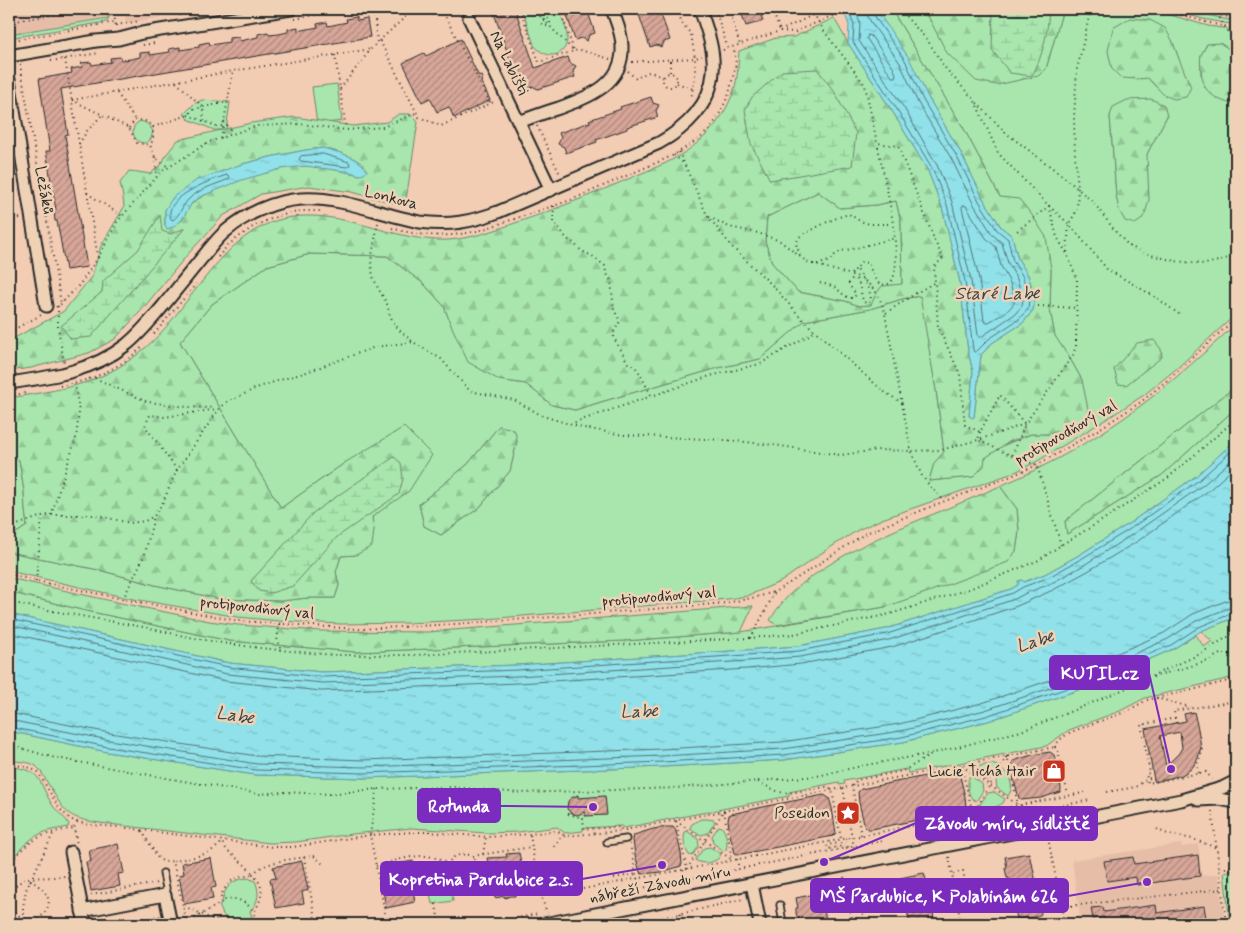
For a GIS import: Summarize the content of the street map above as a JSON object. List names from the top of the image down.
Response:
{
  "streets": {
    "street": [
      "Na Labišti",
      "Ležáků",
      "Lonkova",
      "nábřeží Závodu míru"
    ],
    "path": ["protipovodňový val"]
  },
  "crossings": [
    ["Na Labišti", "Lonkova"]
  ],
  "water": ["Staré Labe", "Labe"],
  "places": {
    "other": [
      "KUTIL.cz",
      "Rotunda",
      "Závodu míru, sídliště",
      "Kopretina Pardubice z.s.",
      "MŠ Pardubice, K Polabinám 626"
    ],
    "shop": ["Lucie Tichá Hair"],
    "place": ["Poseidon"]
  }
}
